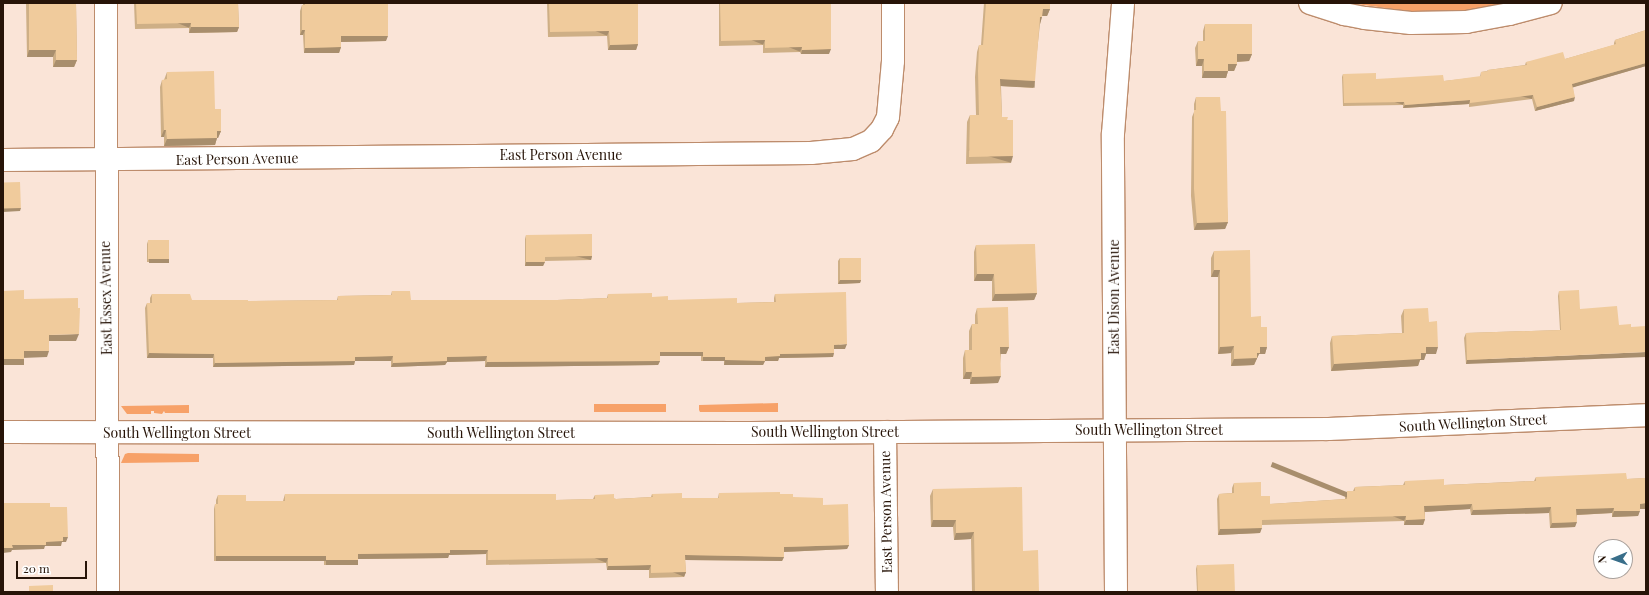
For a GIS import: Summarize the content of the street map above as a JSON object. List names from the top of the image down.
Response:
{
  "streets": {
    "street": [
      "East Person Avenue",
      "East Dison Avenue",
      "East Essex Avenue",
      "South Wellington Street"
    ]
  },
  "crossings": [
    ["East Person Avenue", "East Essex Avenue"],
    ["East Person Avenue", "South Wellington Street"],
    ["East Dison Avenue", "South Wellington Street"],
    ["East Essex Avenue", "South Wellington Street"]
  ],
  "scale_bar": "20 m",
  "north": "left"
}
